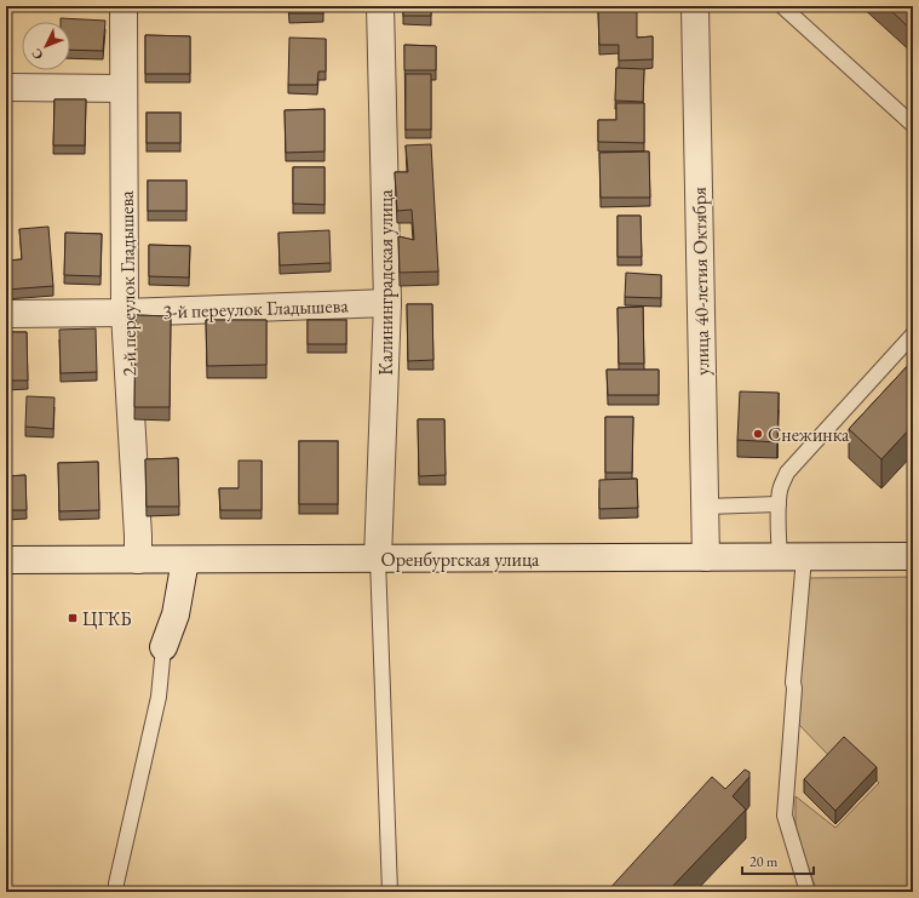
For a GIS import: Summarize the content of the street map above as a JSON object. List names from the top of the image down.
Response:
{
  "streets": {
    "street": [
      "улица 40-летия Октября",
      "Калининградская улица",
      "2-й переулок Гладышева",
      "3-й переулок Гладышева",
      "Оренбургская улица"
    ]
  },
  "crossings": [
    ["улица 40-летия Октября", "Оренбургская улица"],
    ["Калининградская улица", "3-й переулок Гладышева"],
    ["Калининградская улица", "Оренбургская улица"],
    ["2-й переулок Гладышева", "3-й переулок Гладышева"],
    ["2-й переулок Гладышева", "Оренбургская улица"]
  ],
  "places": {
    "other": ["Снежинка"],
    "transit": ["ЦГКБ"]
  },
  "scale_bar": "20 m",
  "north": "bottom left"
}
